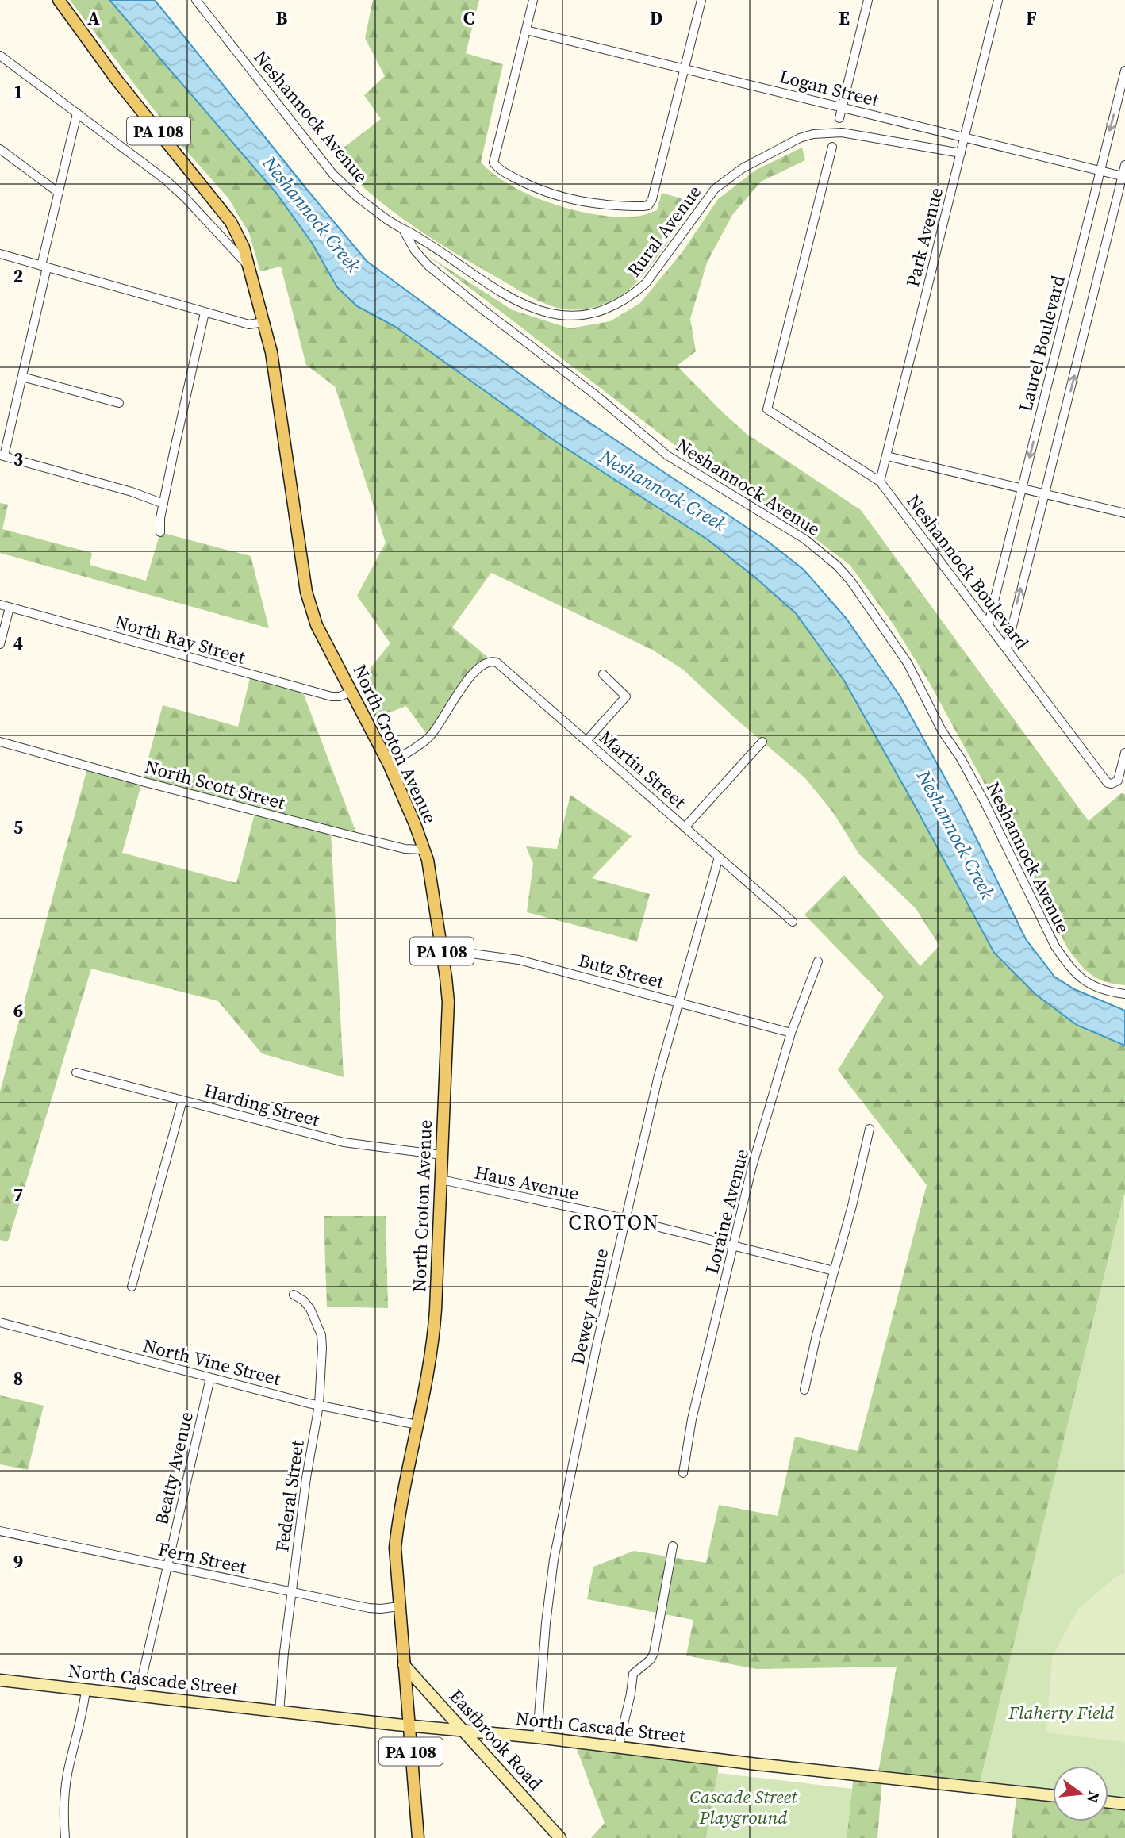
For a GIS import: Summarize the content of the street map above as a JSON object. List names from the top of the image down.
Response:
{
  "streets": {
    "main road": ["PA 108", "North Croton Avenue"],
    "street": [
      "Logan Street",
      "Neshannock Avenue",
      "Rural Avenue",
      "Park Avenue",
      "Laurel Boulevard",
      "Neshannock Boulevard",
      "North Ray Street",
      "Martin Street",
      "North Scott Street",
      "Butz Street",
      "Harding Street",
      "Haus Avenue",
      "Loraine Avenue",
      "Dewey Avenue",
      "North Vine Street",
      "Beatty Avenue",
      "Federal Street",
      "Fern Street",
      "North Cascade Street",
      "Eastbrook Road"
    ]
  },
  "crossings": [
    ["Logan Street", "Park Avenue"],
    ["Logan Street", "Laurel Boulevard"],
    ["Neshannock Avenue", "Rural Avenue"],
    ["Rural Avenue", "Park Avenue"],
    ["Park Avenue", "Neshannock Boulevard"],
    ["Laurel Boulevard", "Neshannock Boulevard"],
    ["North Ray Street", "North Croton Avenue"],
    ["North Croton Avenue", "Martin Street"],
    ["North Croton Avenue", "North Scott Street"],
    ["North Croton Avenue", "Butz Street"],
    ["North Croton Avenue", "Harding Street"],
    ["North Croton Avenue", "Haus Avenue"],
    ["North Croton Avenue", "North Vine Street"],
    ["North Croton Avenue", "Fern Street"],
    ["North Croton Avenue", "North Cascade Street"],
    ["North Croton Avenue", "Eastbrook Road"],
    ["Martin Street", "Dewey Avenue"],
    ["Butz Street", "Loraine Avenue"],
    ["Butz Street", "Dewey Avenue"],
    ["Haus Avenue", "Loraine Avenue"],
    ["Haus Avenue", "Dewey Avenue"],
    ["Dewey Avenue", "North Cascade Street"],
    ["North Vine Street", "Beatty Avenue"],
    ["North Vine Street", "Federal Street"],
    ["Beatty Avenue", "Fern Street"],
    ["Beatty Avenue", "North Cascade Street"],
    ["Federal Street", "Fern Street"],
    ["Federal Street", "North Cascade Street"],
    ["North Cascade Street", "Eastbrook Road"]
  ],
  "districts": ["CROTON"],
  "water": ["Neshannock Creek"],
  "parks": ["Flaherty Field", "Cascade Street Playground"],
  "north": "right",
  "grid": {
    "columns": [
      "A",
      "B",
      "C",
      "D",
      "E",
      "F"
    ],
    "rows": [
      "1",
      "2",
      "3",
      "4",
      "5",
      "6",
      "7",
      "8",
      "9"
    ]
  }
}
